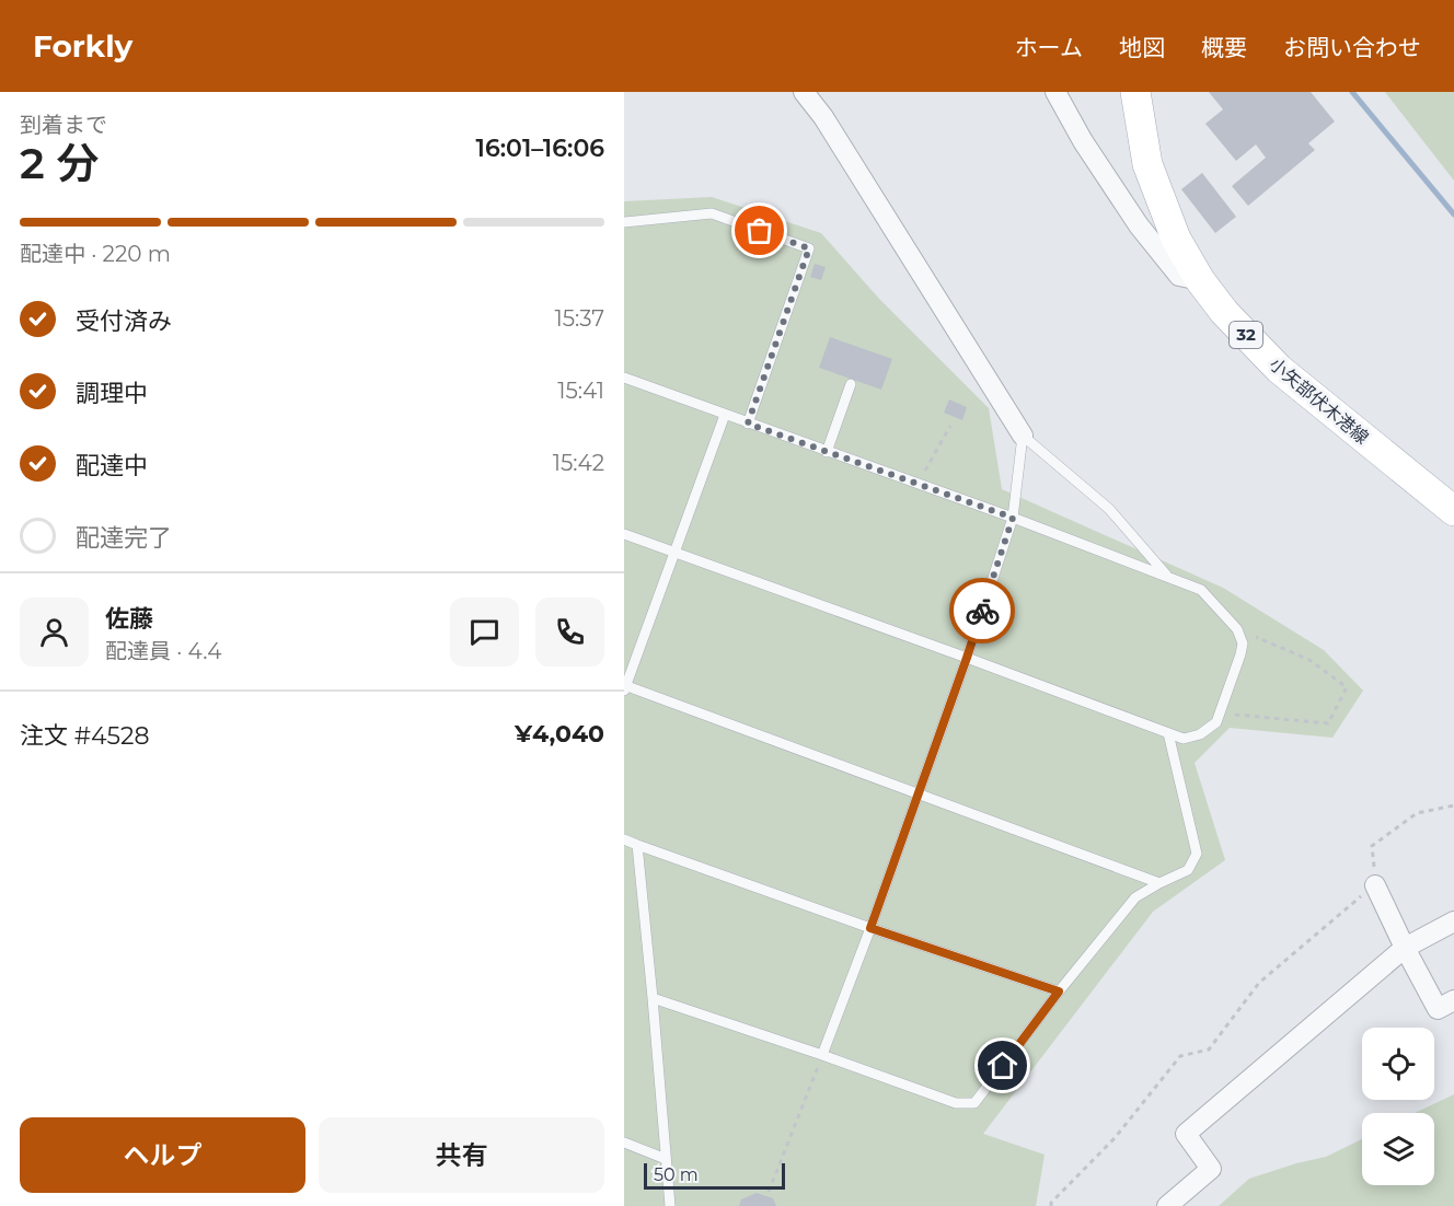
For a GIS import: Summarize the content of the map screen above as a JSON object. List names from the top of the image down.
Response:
{
  "streets": {
    "main road": ["32", "小矢部伏木港線"]
  },
  "scale_bar": "50 m",
  "page": {
    "header": "Forkly",
    "nav": [
      "ホーム",
      "地図",
      "概要",
      "お問い合わせ"
    ],
    "heading": ["2 分", "到着まで", "16:01–16:06"],
    "panel": [
      "佐藤",
      "配達員 · 4.4",
      "注文 #4528",
      "¥4,040"
    ],
    "bar": "配達中 · 220 m",
    "list": [
      ["受付済み", "15:37"],
      ["調理中", "15:41"],
      ["配達中", "15:42"],
      "配達完了"
    ],
    "buttons": ["ヘルプ", "共有"],
    "scale": "50 m"
  }
}
